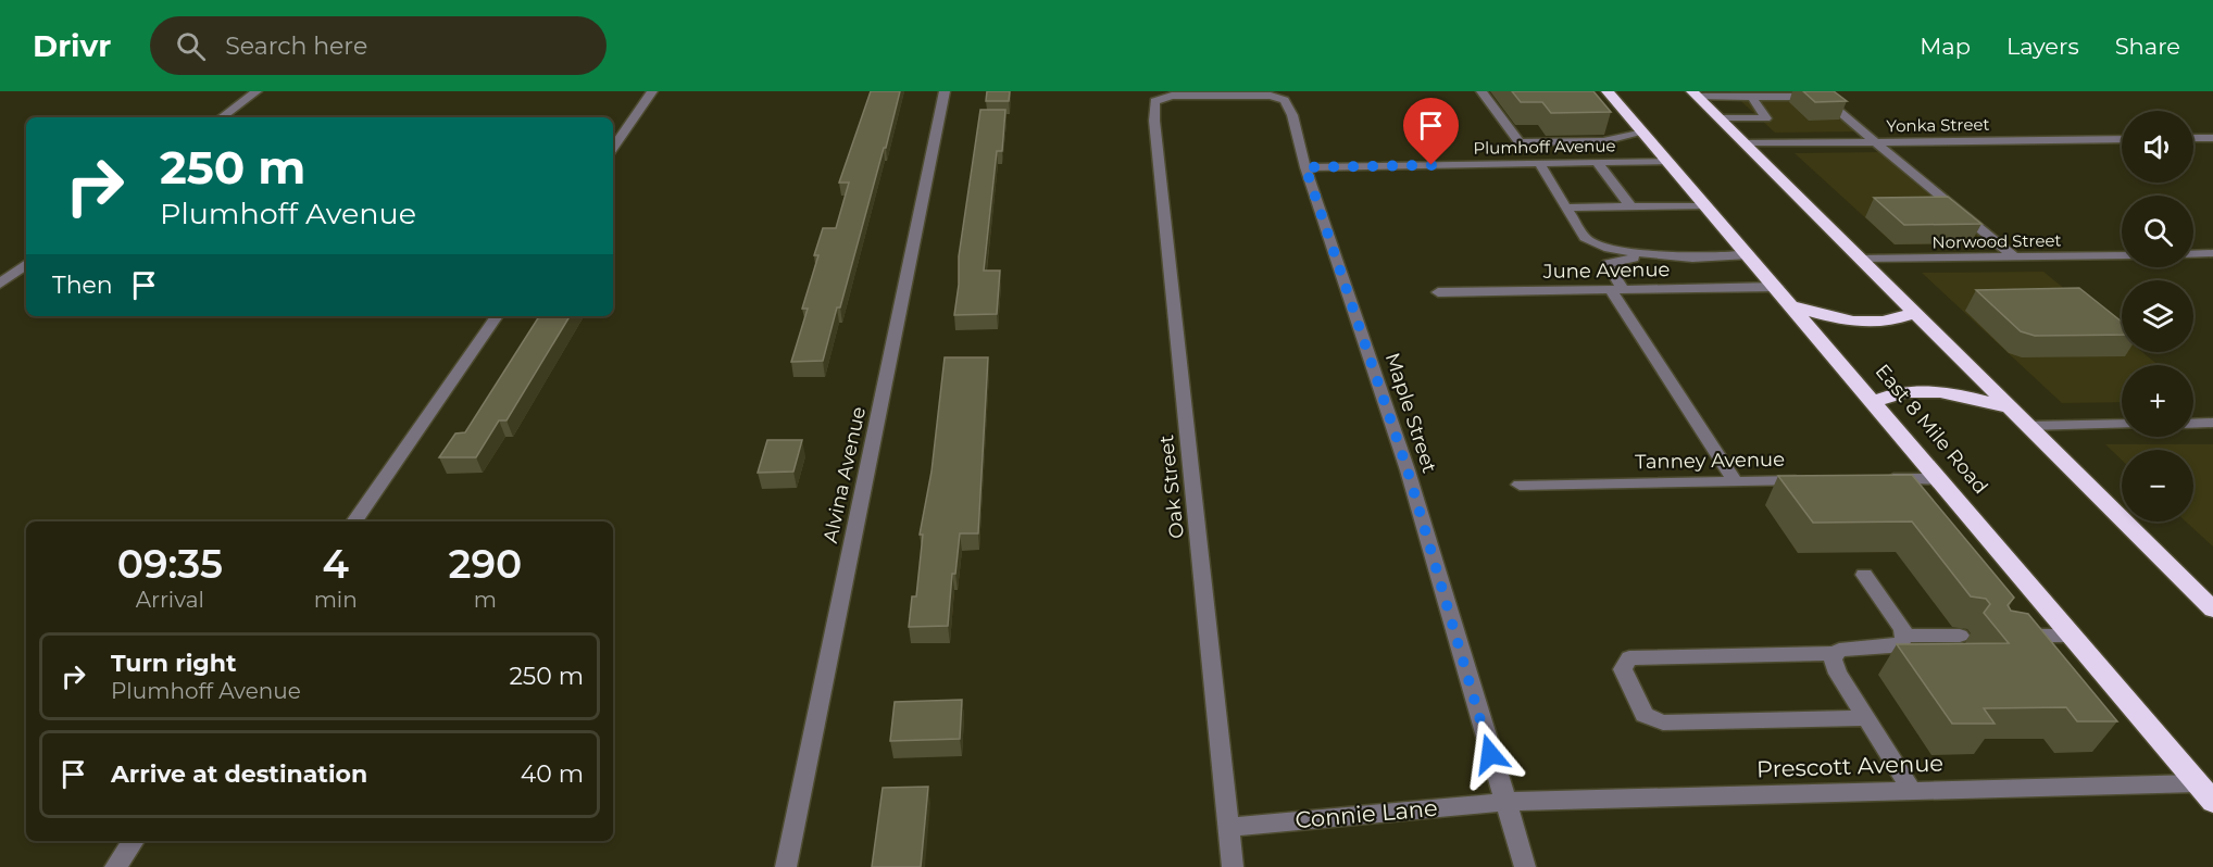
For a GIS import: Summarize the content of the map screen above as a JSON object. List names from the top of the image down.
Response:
{
  "streets": {
    "highway": ["East 8 Mile Road"],
    "street": [
      "Yonka Street",
      "Plumhoff Avenue",
      "Norwood Street",
      "June Avenue",
      "Maple Street",
      "Tanney Avenue",
      "Alvina Avenue",
      "Oak Street",
      "Prescott Avenue",
      "Connie Lane"
    ]
  },
  "crossings": [
    ["Plumhoff Avenue", "Maple Street"],
    ["Plumhoff Avenue", "East 8 Mile Road"],
    ["June Avenue", "East 8 Mile Road"],
    ["Maple Street", "Oak Street"],
    ["Maple Street", "Prescott Avenue"],
    ["Maple Street", "Connie Lane"],
    ["East 8 Mile Road", "Prescott Avenue"],
    ["Oak Street", "Connie Lane"],
    ["Prescott Avenue", "Connie Lane"]
  ],
  "page": {
    "header": "Drivr",
    "search": "Search here",
    "nav": ["Map", "Layers", "Share"],
    "map_buttons": ["+", "−"],
    "turn": ["250 m", "Plumhoff Avenue"],
    "then": "Then",
    "eta": [
      "09:35",
      "Arrival",
      "4",
      "min",
      "290",
      "m"
    ],
    "list": [
      {
        "name": "Turn right",
        "note": "Plumhoff Avenue",
        "value": "250 m"
      },
      {
        "name": "Arrive at destination",
        "value": "40 m"
      }
    ]
  }
}
